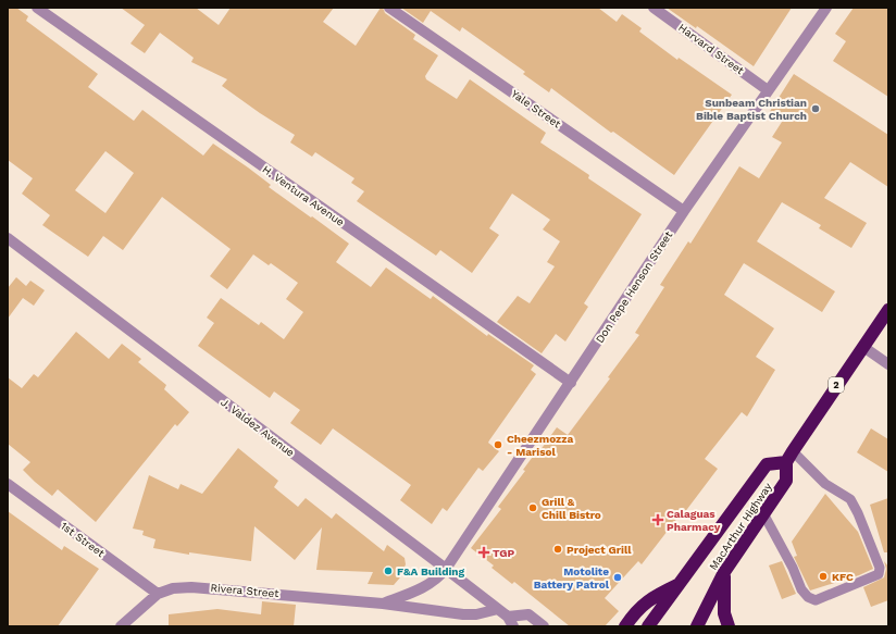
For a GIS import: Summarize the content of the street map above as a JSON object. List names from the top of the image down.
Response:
{
  "streets": {
    "highway": ["2", "MacArthur Highway"],
    "street": [
      "Harvard Street",
      "Yale Street",
      "H. Ventura Avenue",
      "Don Pepe Henson Street",
      "J. Valdez Avenue",
      "1st Street",
      "Rivera Street"
    ]
  },
  "crossings": [
    ["Harvard Street", "Don Pepe Henson Street"],
    ["Yale Street", "Don Pepe Henson Street"],
    ["H. Ventura Avenue", "Don Pepe Henson Street"],
    ["Don Pepe Henson Street", "J. Valdez Avenue"],
    ["Don Pepe Henson Street", "Rivera Street"],
    ["J. Valdez Avenue", "Rivera Street"],
    ["1st Street", "Rivera Street"]
  ],
  "places": {
    "other": [
      "Sunbeam Christian Bible Baptist Church",
      "Cheezmozza - Marisol",
      "Grill & Chill Bistro",
      "Project Grill",
      "F&A Building",
      "KFC",
      "Motolite Battery Patrol"
    ],
    "health": ["Calaguas Pharmacy", "TGP"]
  }
}
